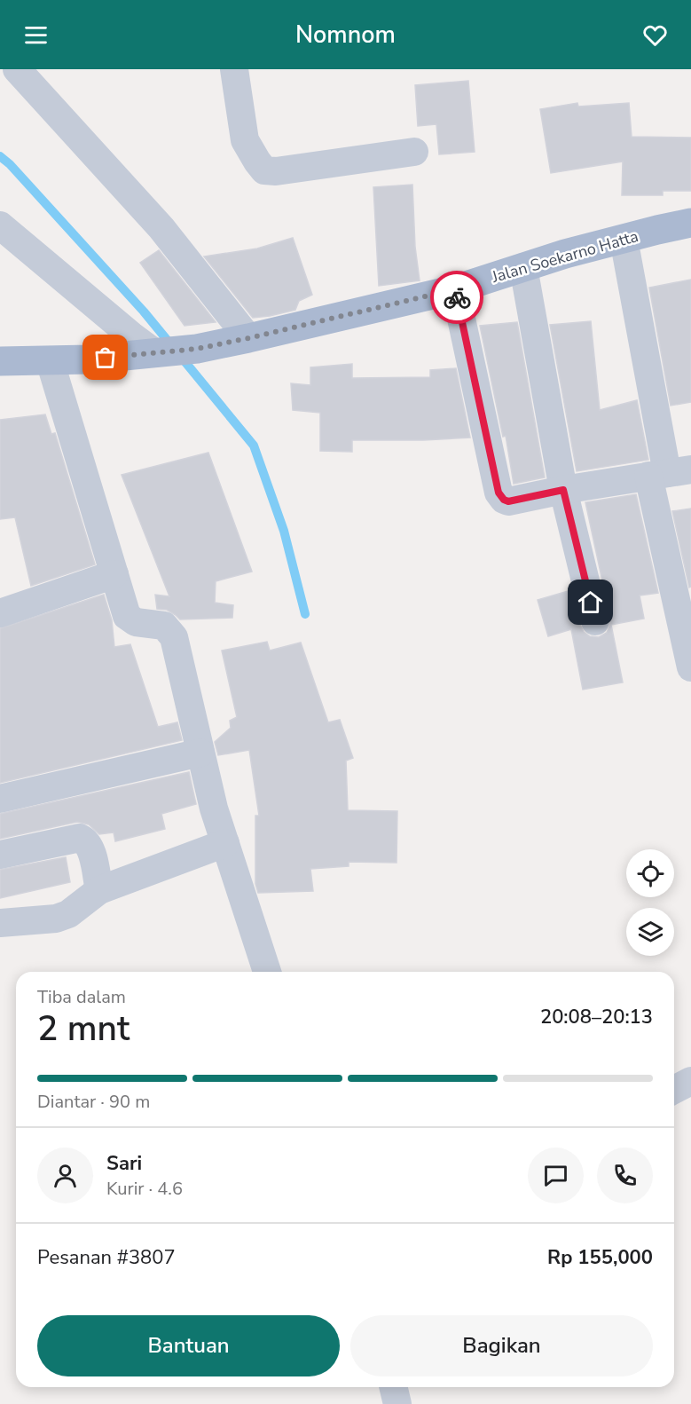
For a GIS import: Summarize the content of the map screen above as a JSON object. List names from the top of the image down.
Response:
{
  "streets": {
    "main road": ["Jalan Soekarno Hatta"]
  },
  "page": {
    "header": "Nomnom",
    "heading": ["2 mnt", "Tiba dalam", "20:08–20:13"],
    "panel": [
      "Sari",
      "Kurir · 4.6",
      "Pesanan #3807",
      "Rp 155,000"
    ],
    "bar": "Diantar · 90 m",
    "buttons": ["Bantuan", "Bagikan"]
  }
}
